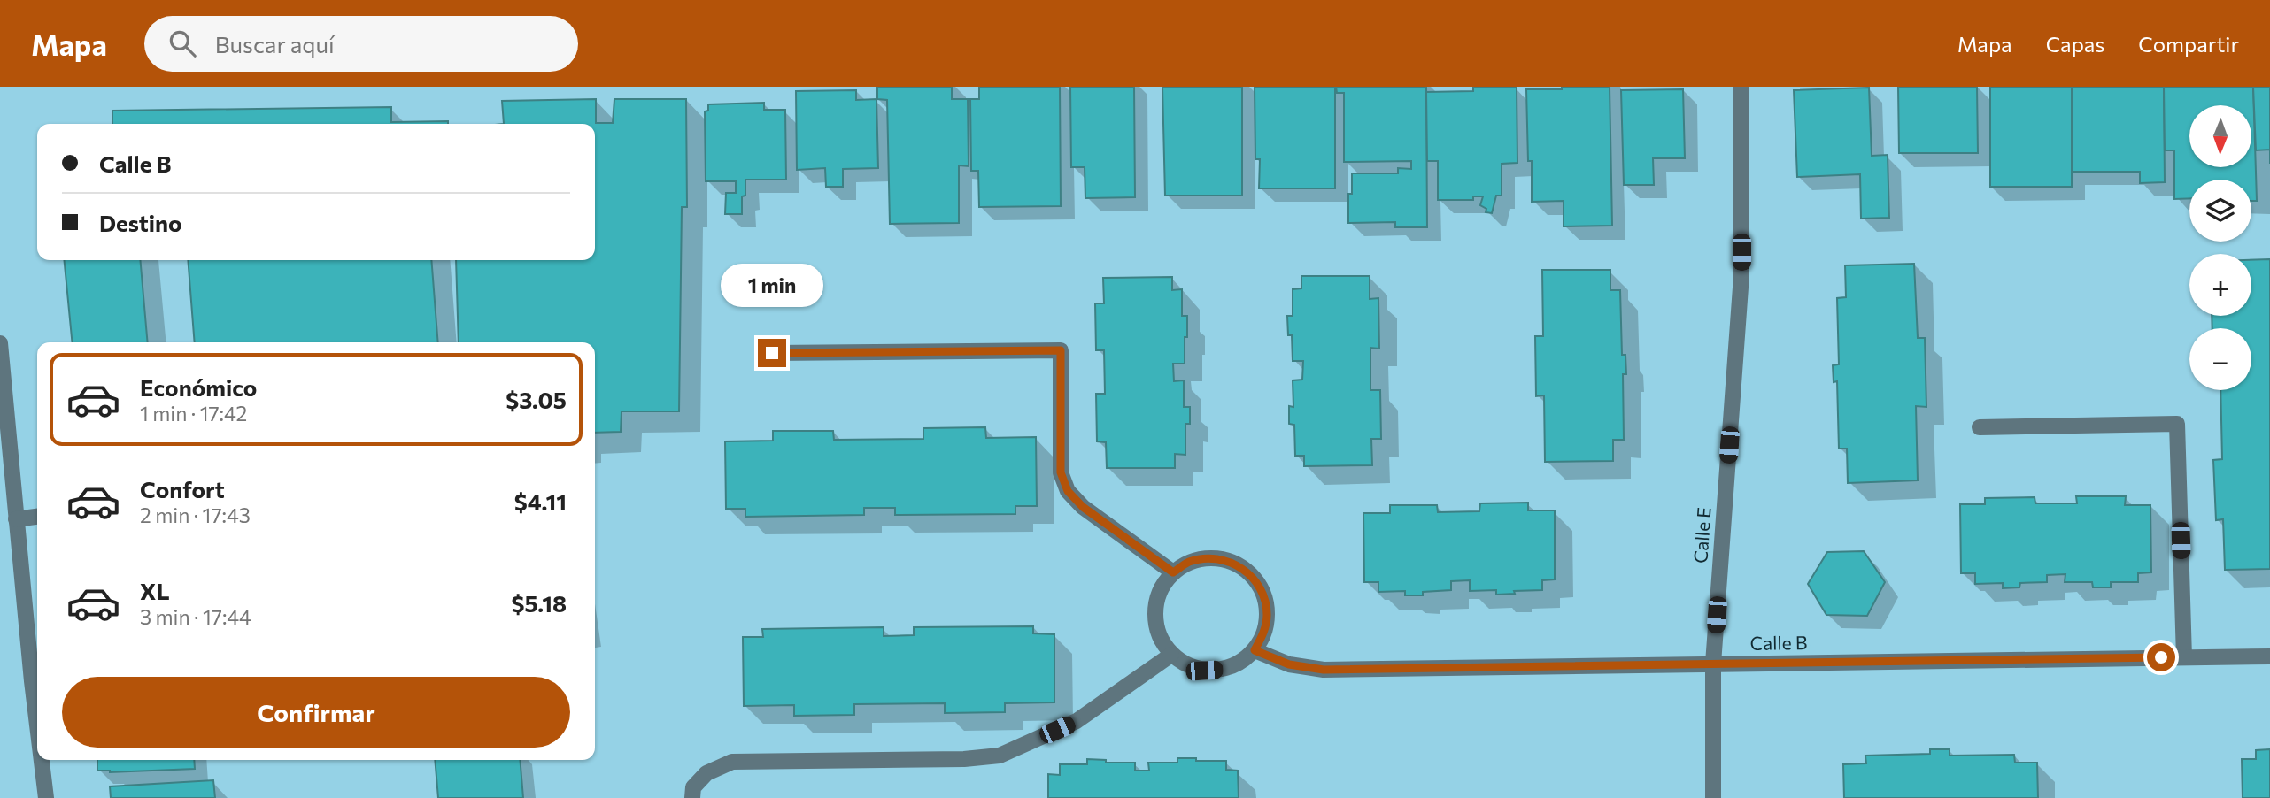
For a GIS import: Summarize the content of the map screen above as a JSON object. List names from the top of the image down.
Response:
{
  "streets": {
    "street": ["Calle E", "Calle B"]
  },
  "crossings": [
    ["Calle E", "Calle B"]
  ],
  "north": "bottom",
  "page": {
    "header": "Mapa",
    "search": "Buscar aquí",
    "nav": ["Mapa", "Capas", "Compartir"],
    "map_buttons": ["+", "−"],
    "banner": ["Calle B", "Destino"],
    "bubble": "1 min",
    "list": [
      {
        "name": "Económico",
        "note": "1 min · 17:42",
        "value": "$3.05"
      },
      {
        "name": "Confort",
        "note": "2 min · 17:43",
        "value": "$4.11"
      },
      {
        "name": "XL",
        "note": "3 min · 17:44",
        "value": "$5.18"
      }
    ],
    "buttons": "Confirmar"
  }
}
